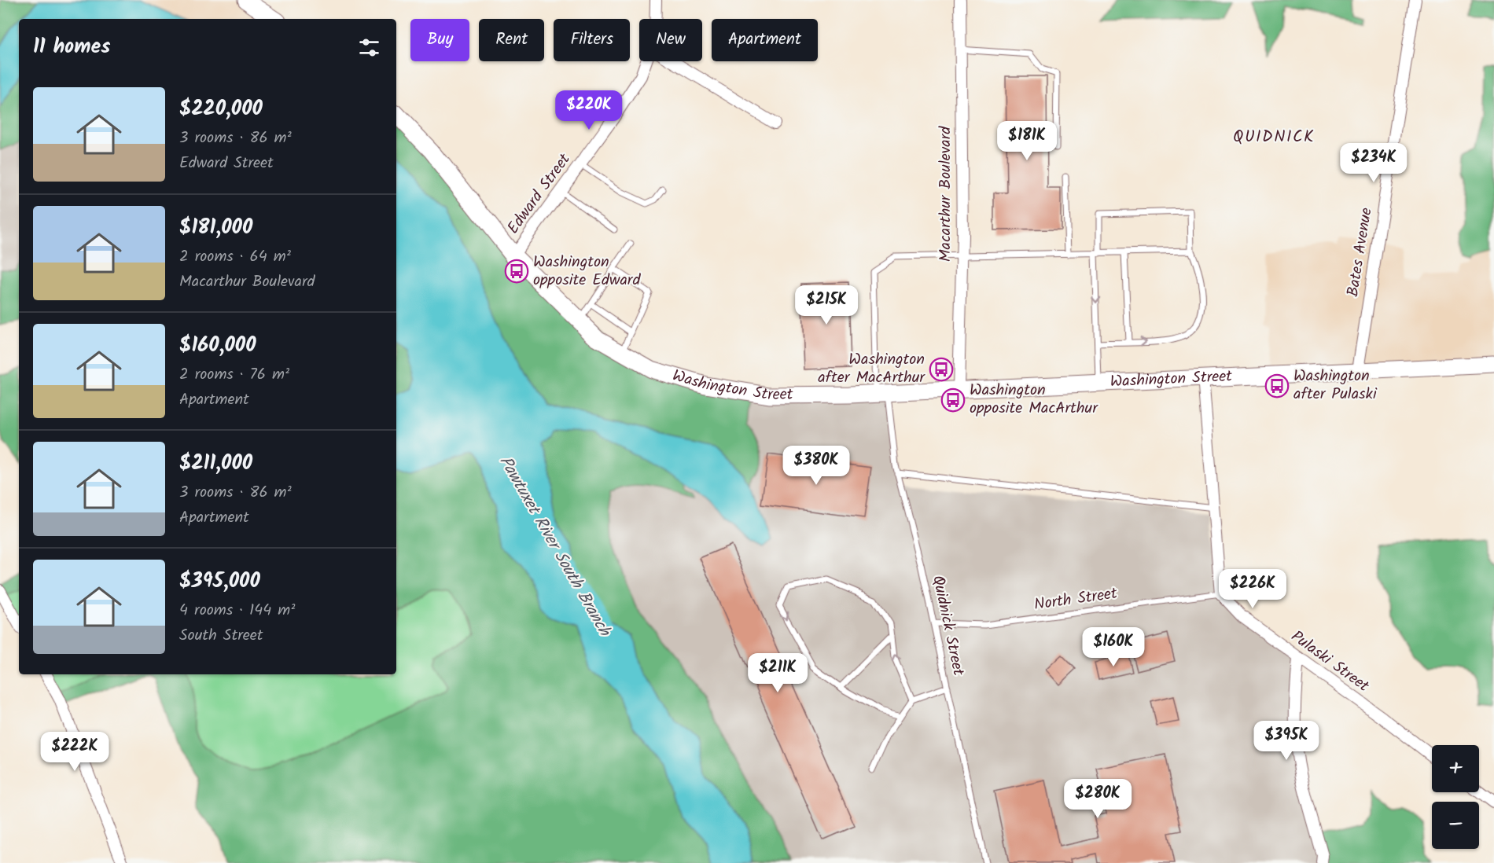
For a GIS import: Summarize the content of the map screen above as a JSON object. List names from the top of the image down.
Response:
{
  "streets": {
    "main road": ["Washington Street"],
    "street": [
      "Edward Street",
      "Macarthur Boulevard",
      "Bates Avenue",
      "Pulaski Street"
    ],
    "lane": ["North Street", "Quidnick Street"]
  },
  "crossings": [
    ["Edward Street", "Washington Street"],
    ["Macarthur Boulevard", "Washington Street"],
    ["Macarthur Boulevard", "Quidnick Street"],
    ["Bates Avenue", "Washington Street"],
    ["Washington Street", "Quidnick Street"],
    ["North Street", "Quidnick Street"],
    ["North Street", "Pulaski Street"]
  ],
  "districts": ["QUIDNICK"],
  "water": ["Pawtuxet River South Branch"],
  "places": {
    "bus stop": [
      "Washington opposite Edward",
      "Washington after MacArthur",
      "Washington after Pulaski",
      "Washington opposite MacArthur"
    ]
  },
  "page": {
    "chip": [
      "Buy",
      "Rent",
      "Filters",
      "New",
      "Apartment"
    ],
    "heading": "11 homes",
    "list": [
      {
        "name": "$220,000",
        "note": "3 rooms · 86 m² · Edward Street"
      },
      {
        "name": "$181,000",
        "note": "2 rooms · 64 m² · Macarthur Boulevard"
      },
      {
        "name": "$160,000",
        "note": "2 rooms · 76 m² · Apartment"
      },
      {
        "name": "$211,000",
        "note": "3 rooms · 86 m² · Apartment"
      },
      {
        "name": "$395,000",
        "note": "4 rooms · 144 m² · South Street"
      }
    ],
    "price": [
      "$220K",
      "$181K",
      "$234K",
      "$215K",
      "$380K",
      "$226K",
      "$160K",
      "$211K",
      "$395K",
      "$222K",
      "$280K"
    ],
    "map_buttons": ["+", "−"]
  }
}
